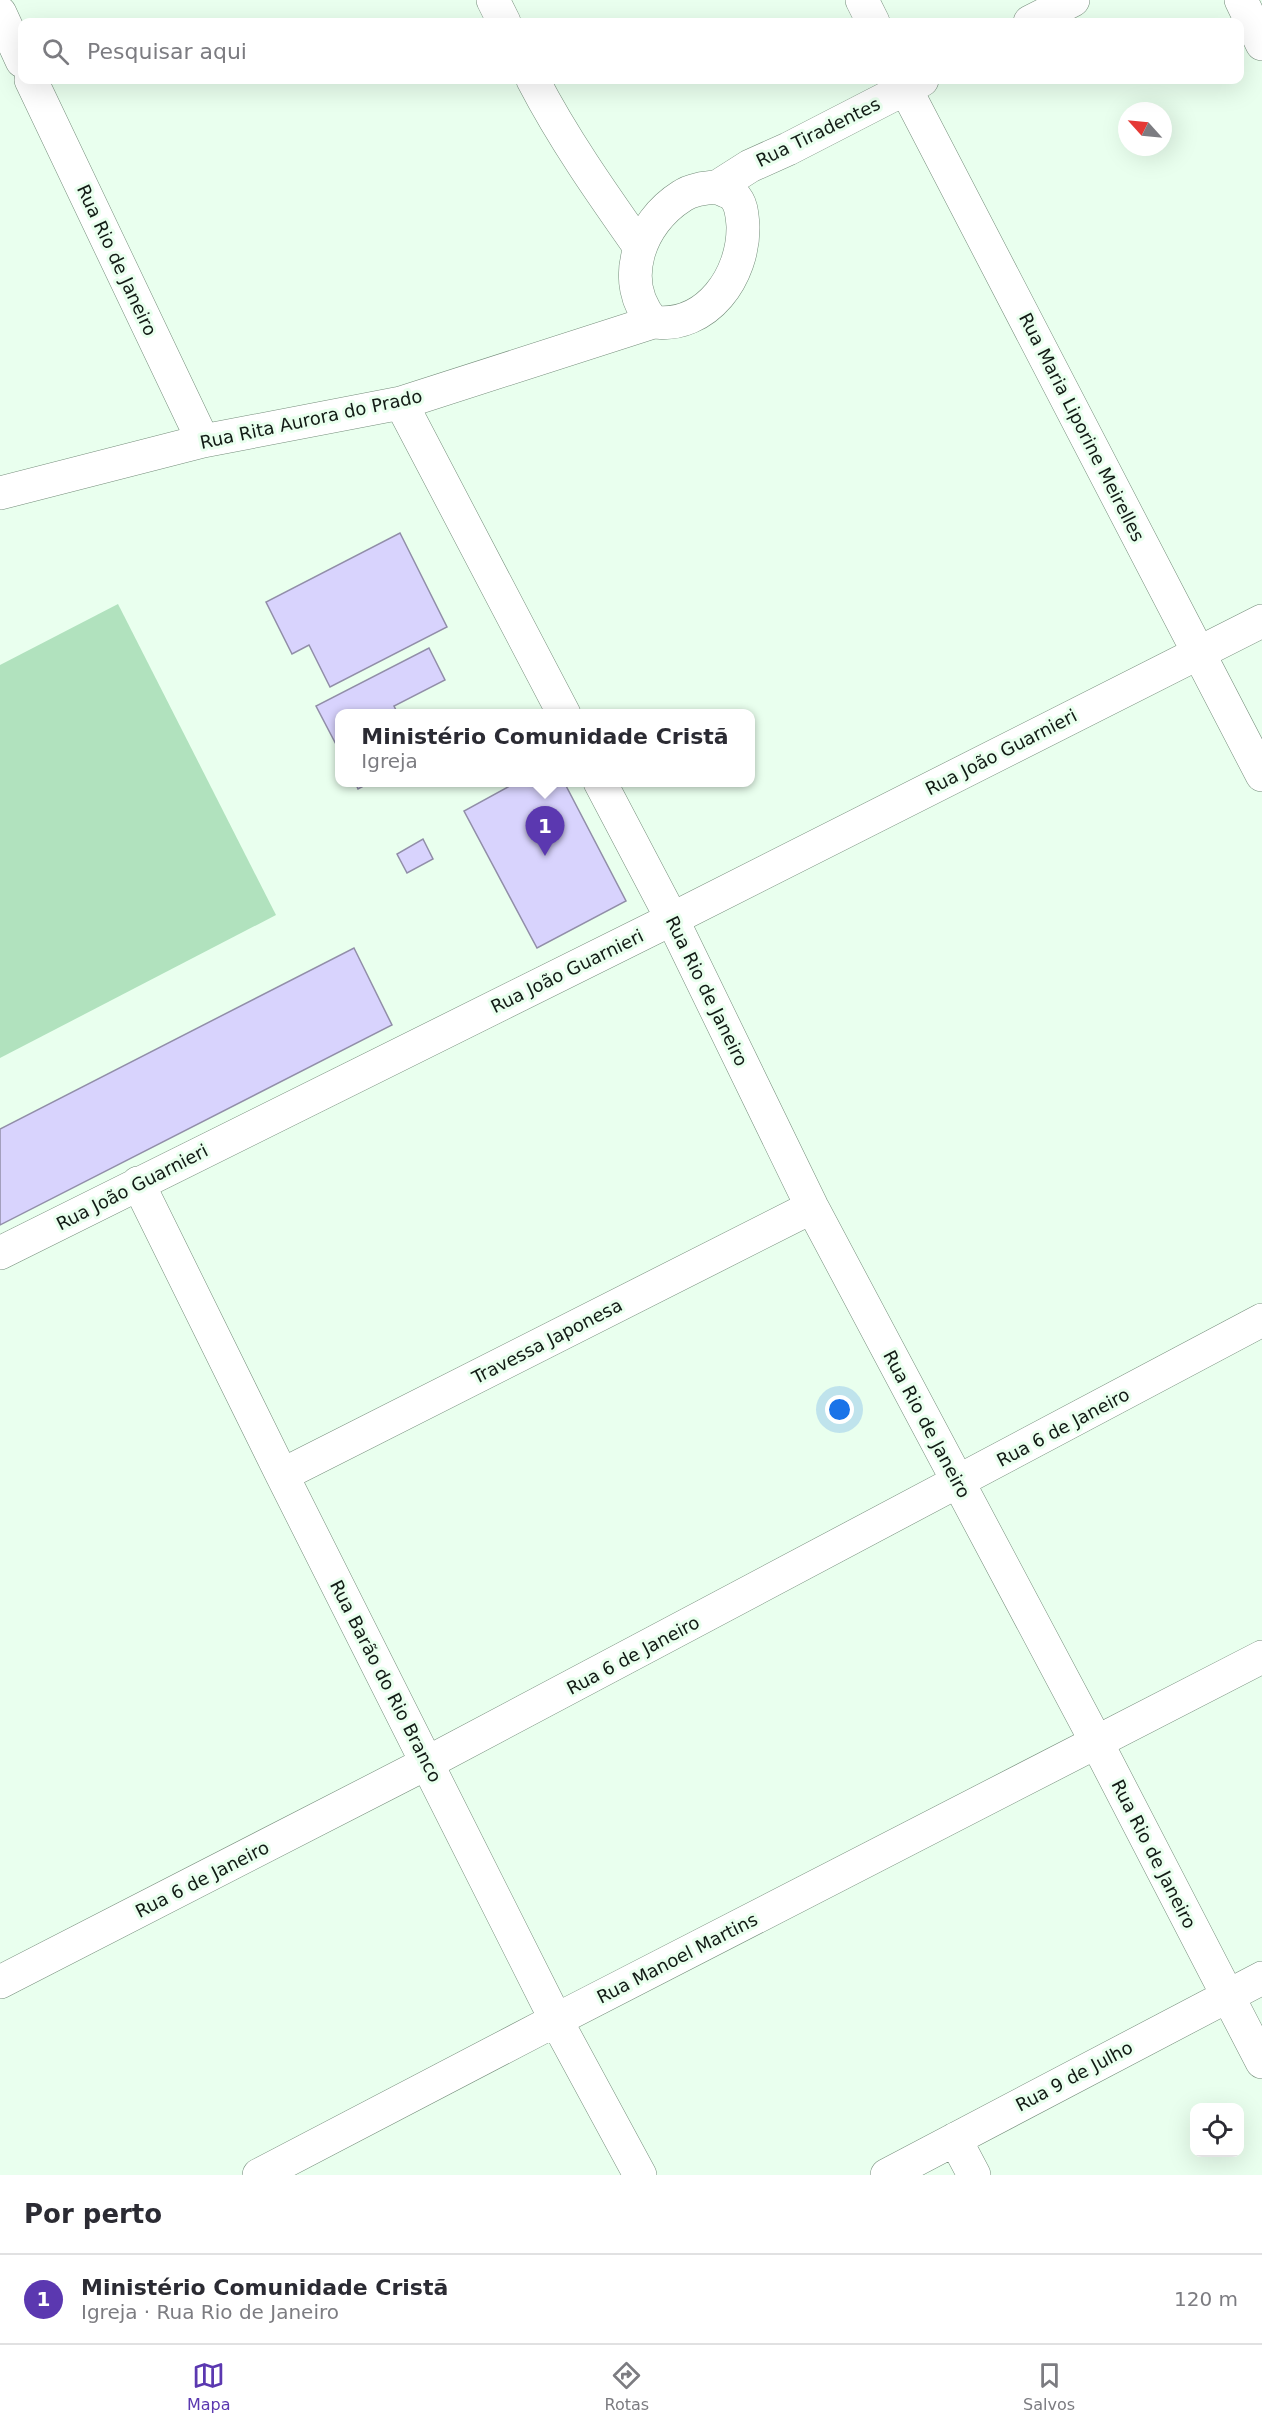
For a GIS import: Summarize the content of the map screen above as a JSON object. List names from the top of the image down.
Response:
{
  "streets": {
    "street": [
      "Rua Tiradentes",
      "Rua Rio de Janeiro",
      "Rua Rita Aurora do Prado",
      "Rua Maria Liporine Meirelles",
      "Rua João Guarnieri",
      "Travessa Japonesa",
      "Rua 6 de Janeiro",
      "Rua Barão do Rio Branco",
      "Rua Manoel Martins",
      "Rua 9 de Julho"
    ]
  },
  "crossings": [
    ["Rua Tiradentes", "Rua Rita Aurora do Prado"],
    ["Rua Rio de Janeiro", "Rua Rita Aurora do Prado"],
    ["Rua Rio de Janeiro", "Rua João Guarnieri"],
    ["Rua Rio de Janeiro", "Travessa Japonesa"],
    ["Rua Rio de Janeiro", "Rua 6 de Janeiro"],
    ["Rua Rio de Janeiro", "Rua Manoel Martins"],
    ["Rua Rio de Janeiro", "Rua 9 de Julho"],
    ["Rua Maria Liporine Meirelles", "Rua João Guarnieri"],
    ["Rua João Guarnieri", "Rua Barão do Rio Branco"],
    ["Travessa Japonesa", "Rua Barão do Rio Branco"],
    ["Rua 6 de Janeiro", "Rua Barão do Rio Branco"],
    ["Rua Barão do Rio Branco", "Rua Manoel Martins"]
  ],
  "north": "top left",
  "page": {
    "search": "Pesquisar aqui",
    "popup": ["Ministério Comunidade Cristã", "Igreja"],
    "pins": "1",
    "heading": "Por perto",
    "list": [
      {
        "mark": "1",
        "name": "Ministério Comunidade Cristã",
        "note": "Igreja · Rua Rio de Janeiro",
        "value": "120 m"
      }
    ],
    "nav": ["Mapa", "Rotas", "Salvos"]
  }
}
